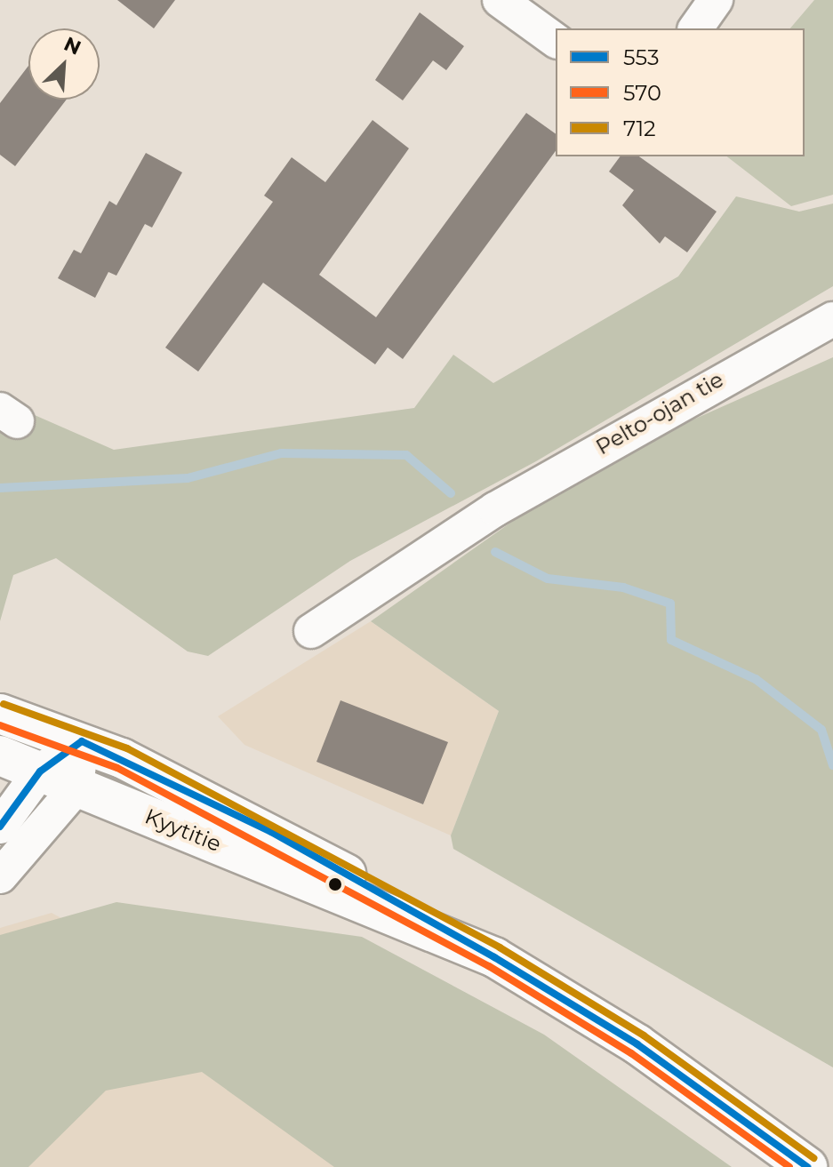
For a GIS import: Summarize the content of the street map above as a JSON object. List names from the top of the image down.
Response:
{
  "streets": {
    "main road": ["Kyytitie"],
    "street": ["Pelto-ojan tie"]
  },
  "lines": ["transit line 712", "transit line 570", "transit line 553"],
  "legend": ["553", "570", "712"],
  "north": "top right"
}
